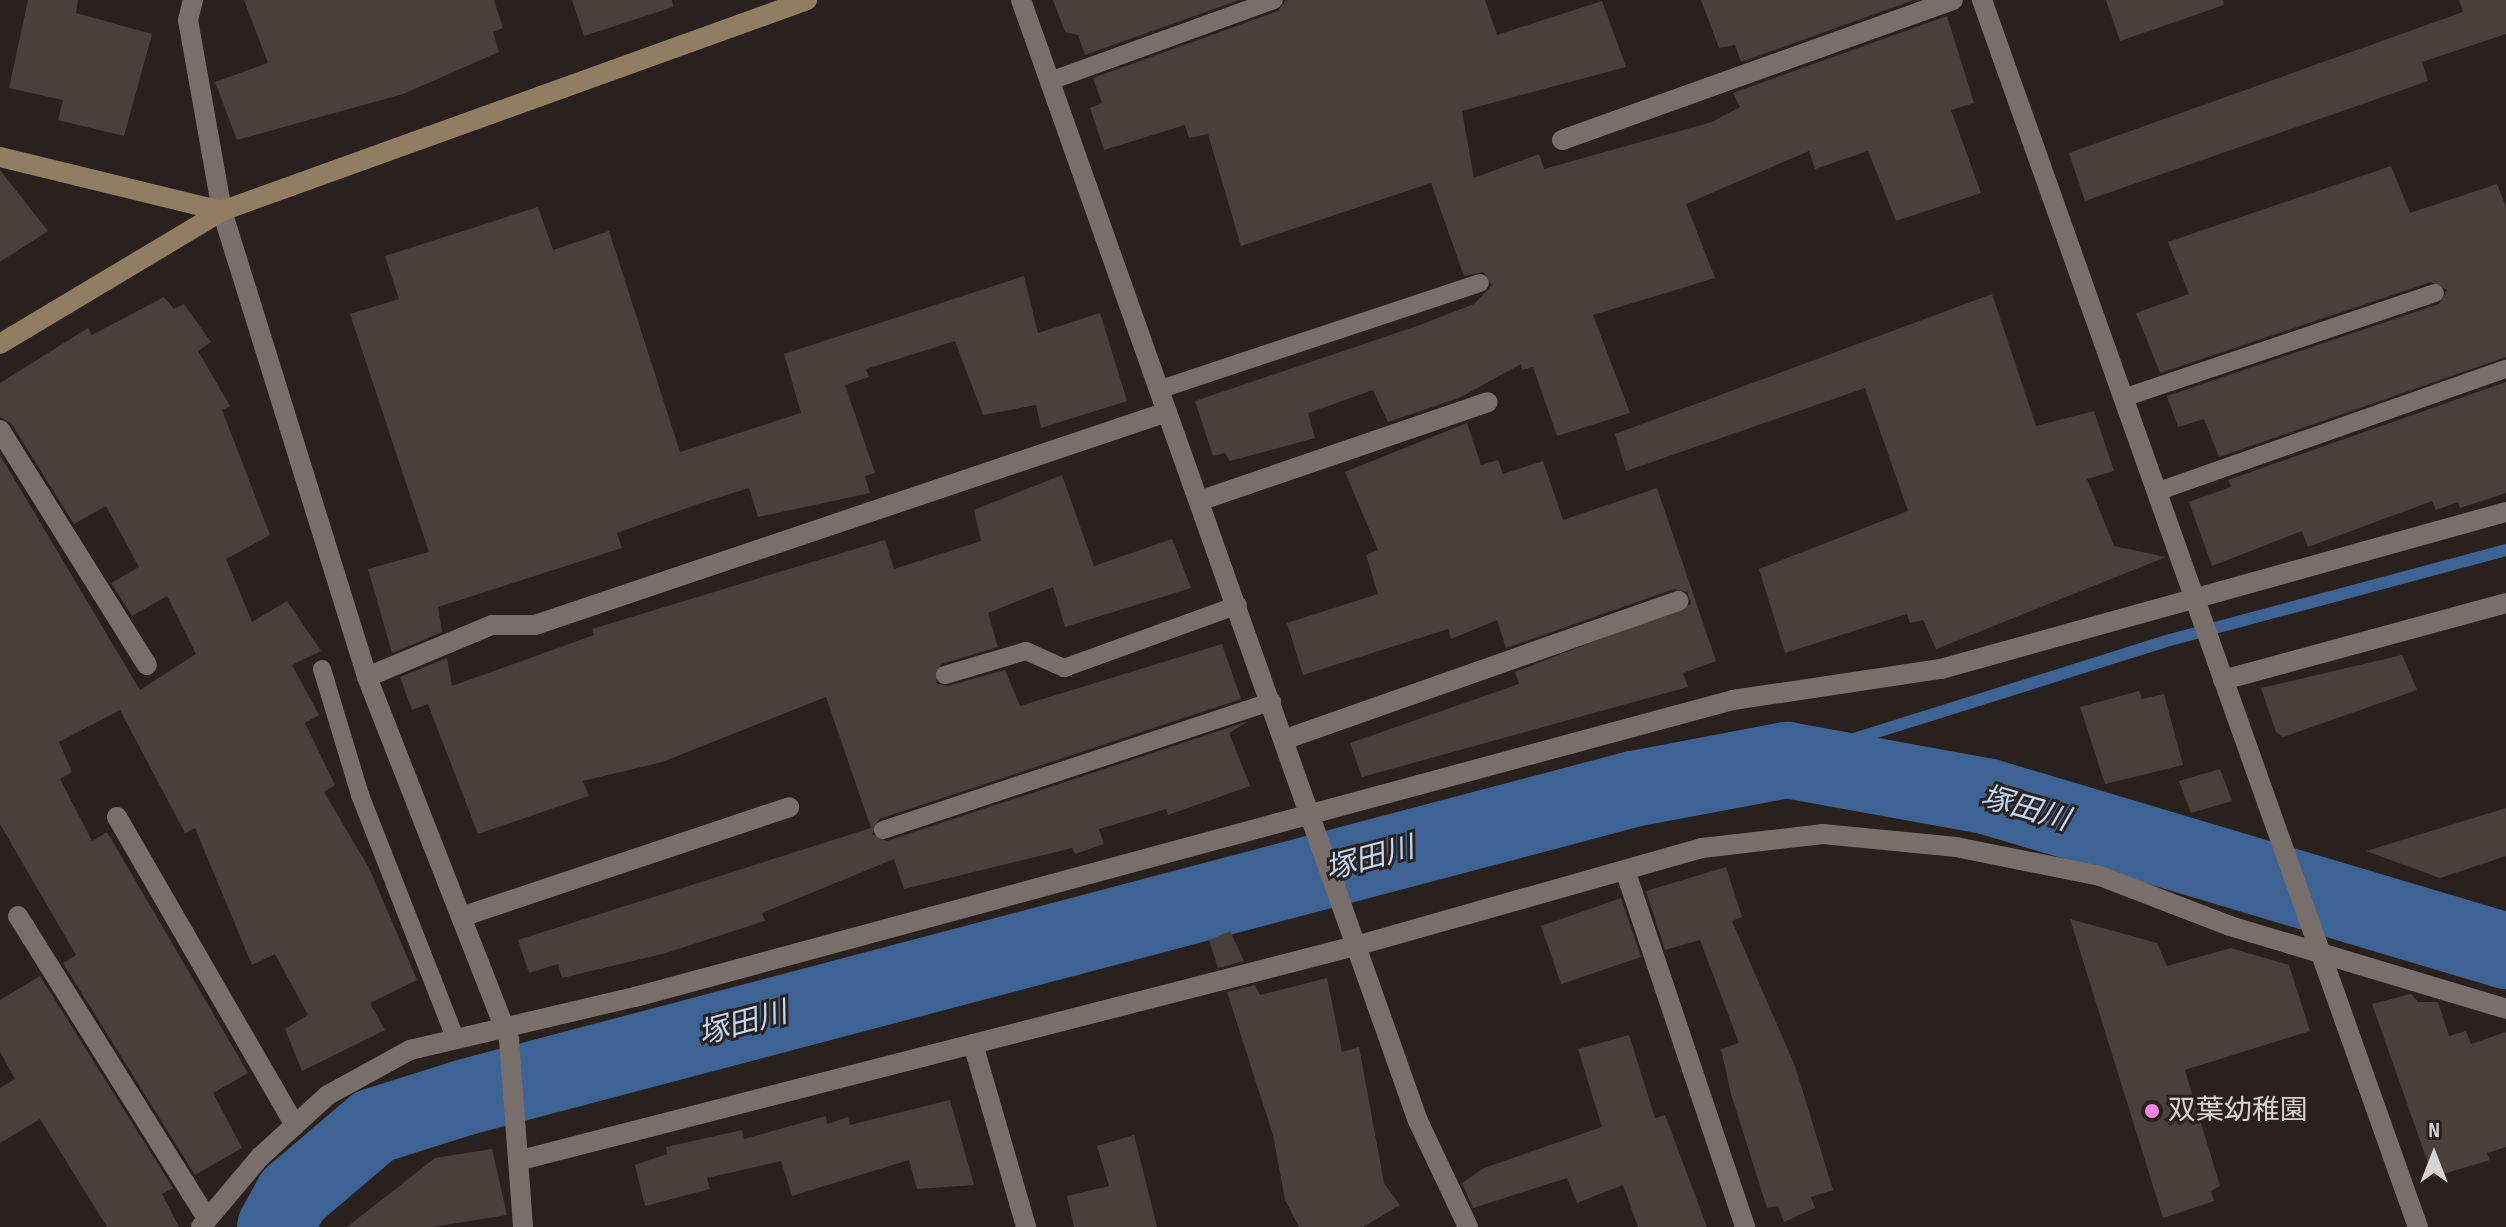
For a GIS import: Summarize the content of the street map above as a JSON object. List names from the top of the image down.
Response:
{
  "water": ["塚田川"],
  "places": ["双葉幼稚園"],
  "north": "top"
}
